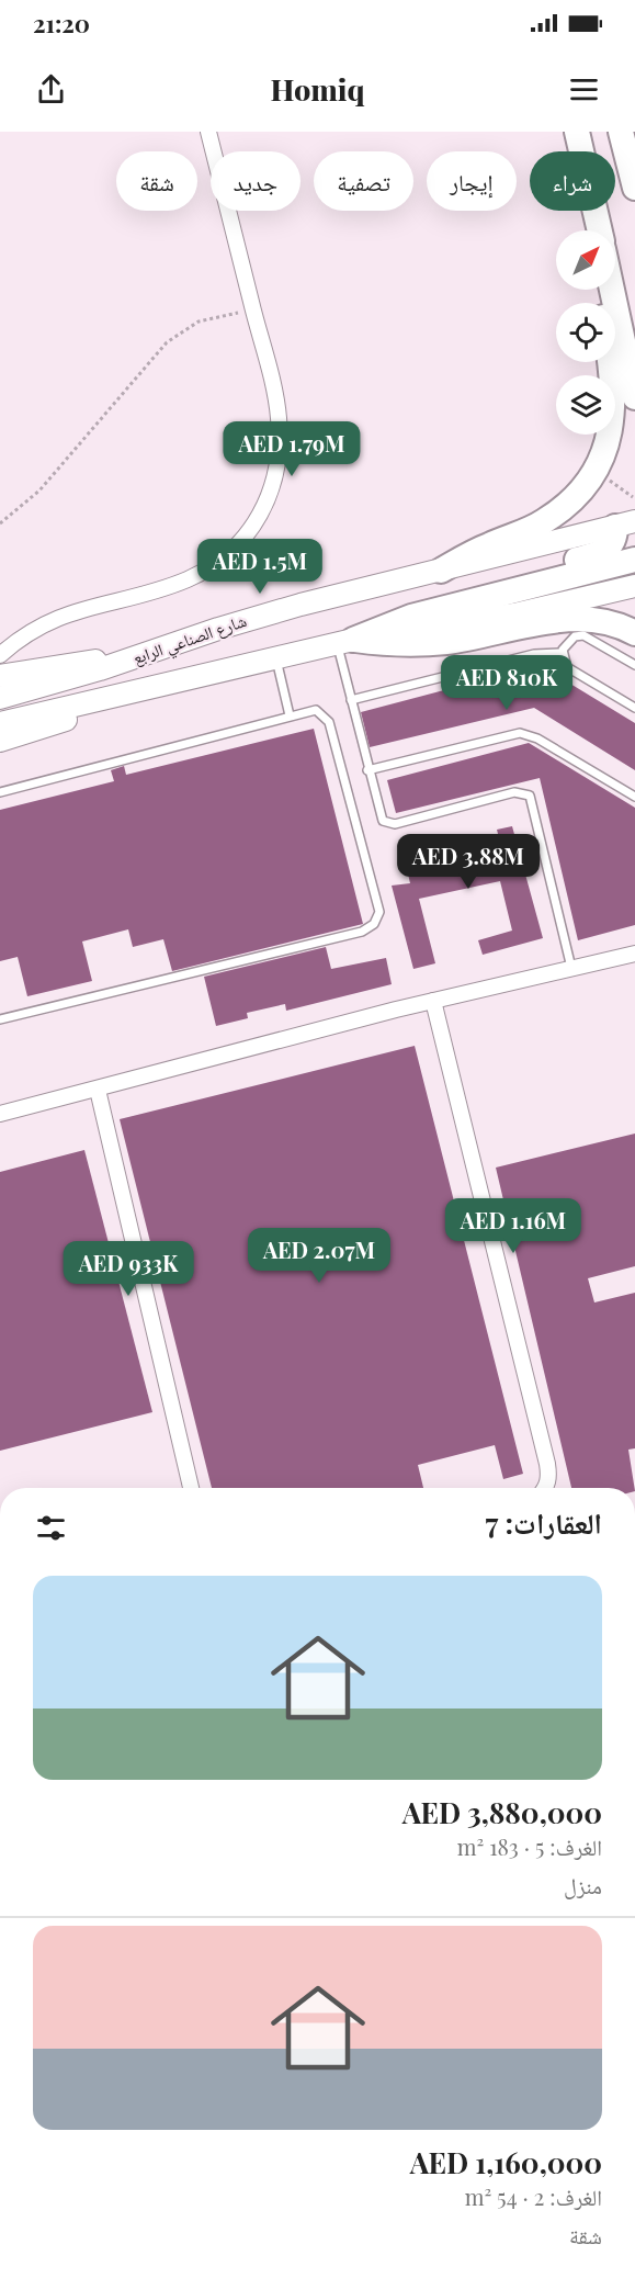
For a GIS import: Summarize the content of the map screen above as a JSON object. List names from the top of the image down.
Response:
{
  "streets": {
    "main road": ["شارع الصناعي الرابع"]
  },
  "north": "top right",
  "page": {
    "status": "21:20",
    "header": "Homiq",
    "chip": [
      "شراء",
      "إيجار",
      "تصفية",
      "جديد",
      "شقة"
    ],
    "price": [
      "AED 1.79M",
      "AED 1.5M",
      "AED 810K",
      "AED 3.88M",
      "AED 1.16M",
      "AED 2.07M",
      "AED 933K"
    ],
    "heading": "العقارات: 7",
    "list": [
      {
        "name": "AED 3,880,000",
        "note": "الغرف: 5 · 183 m² · منزل"
      },
      {
        "name": "AED 1,160,000",
        "note": "الغرف: 2 · 54 m² · شقة"
      }
    ]
  }
}
